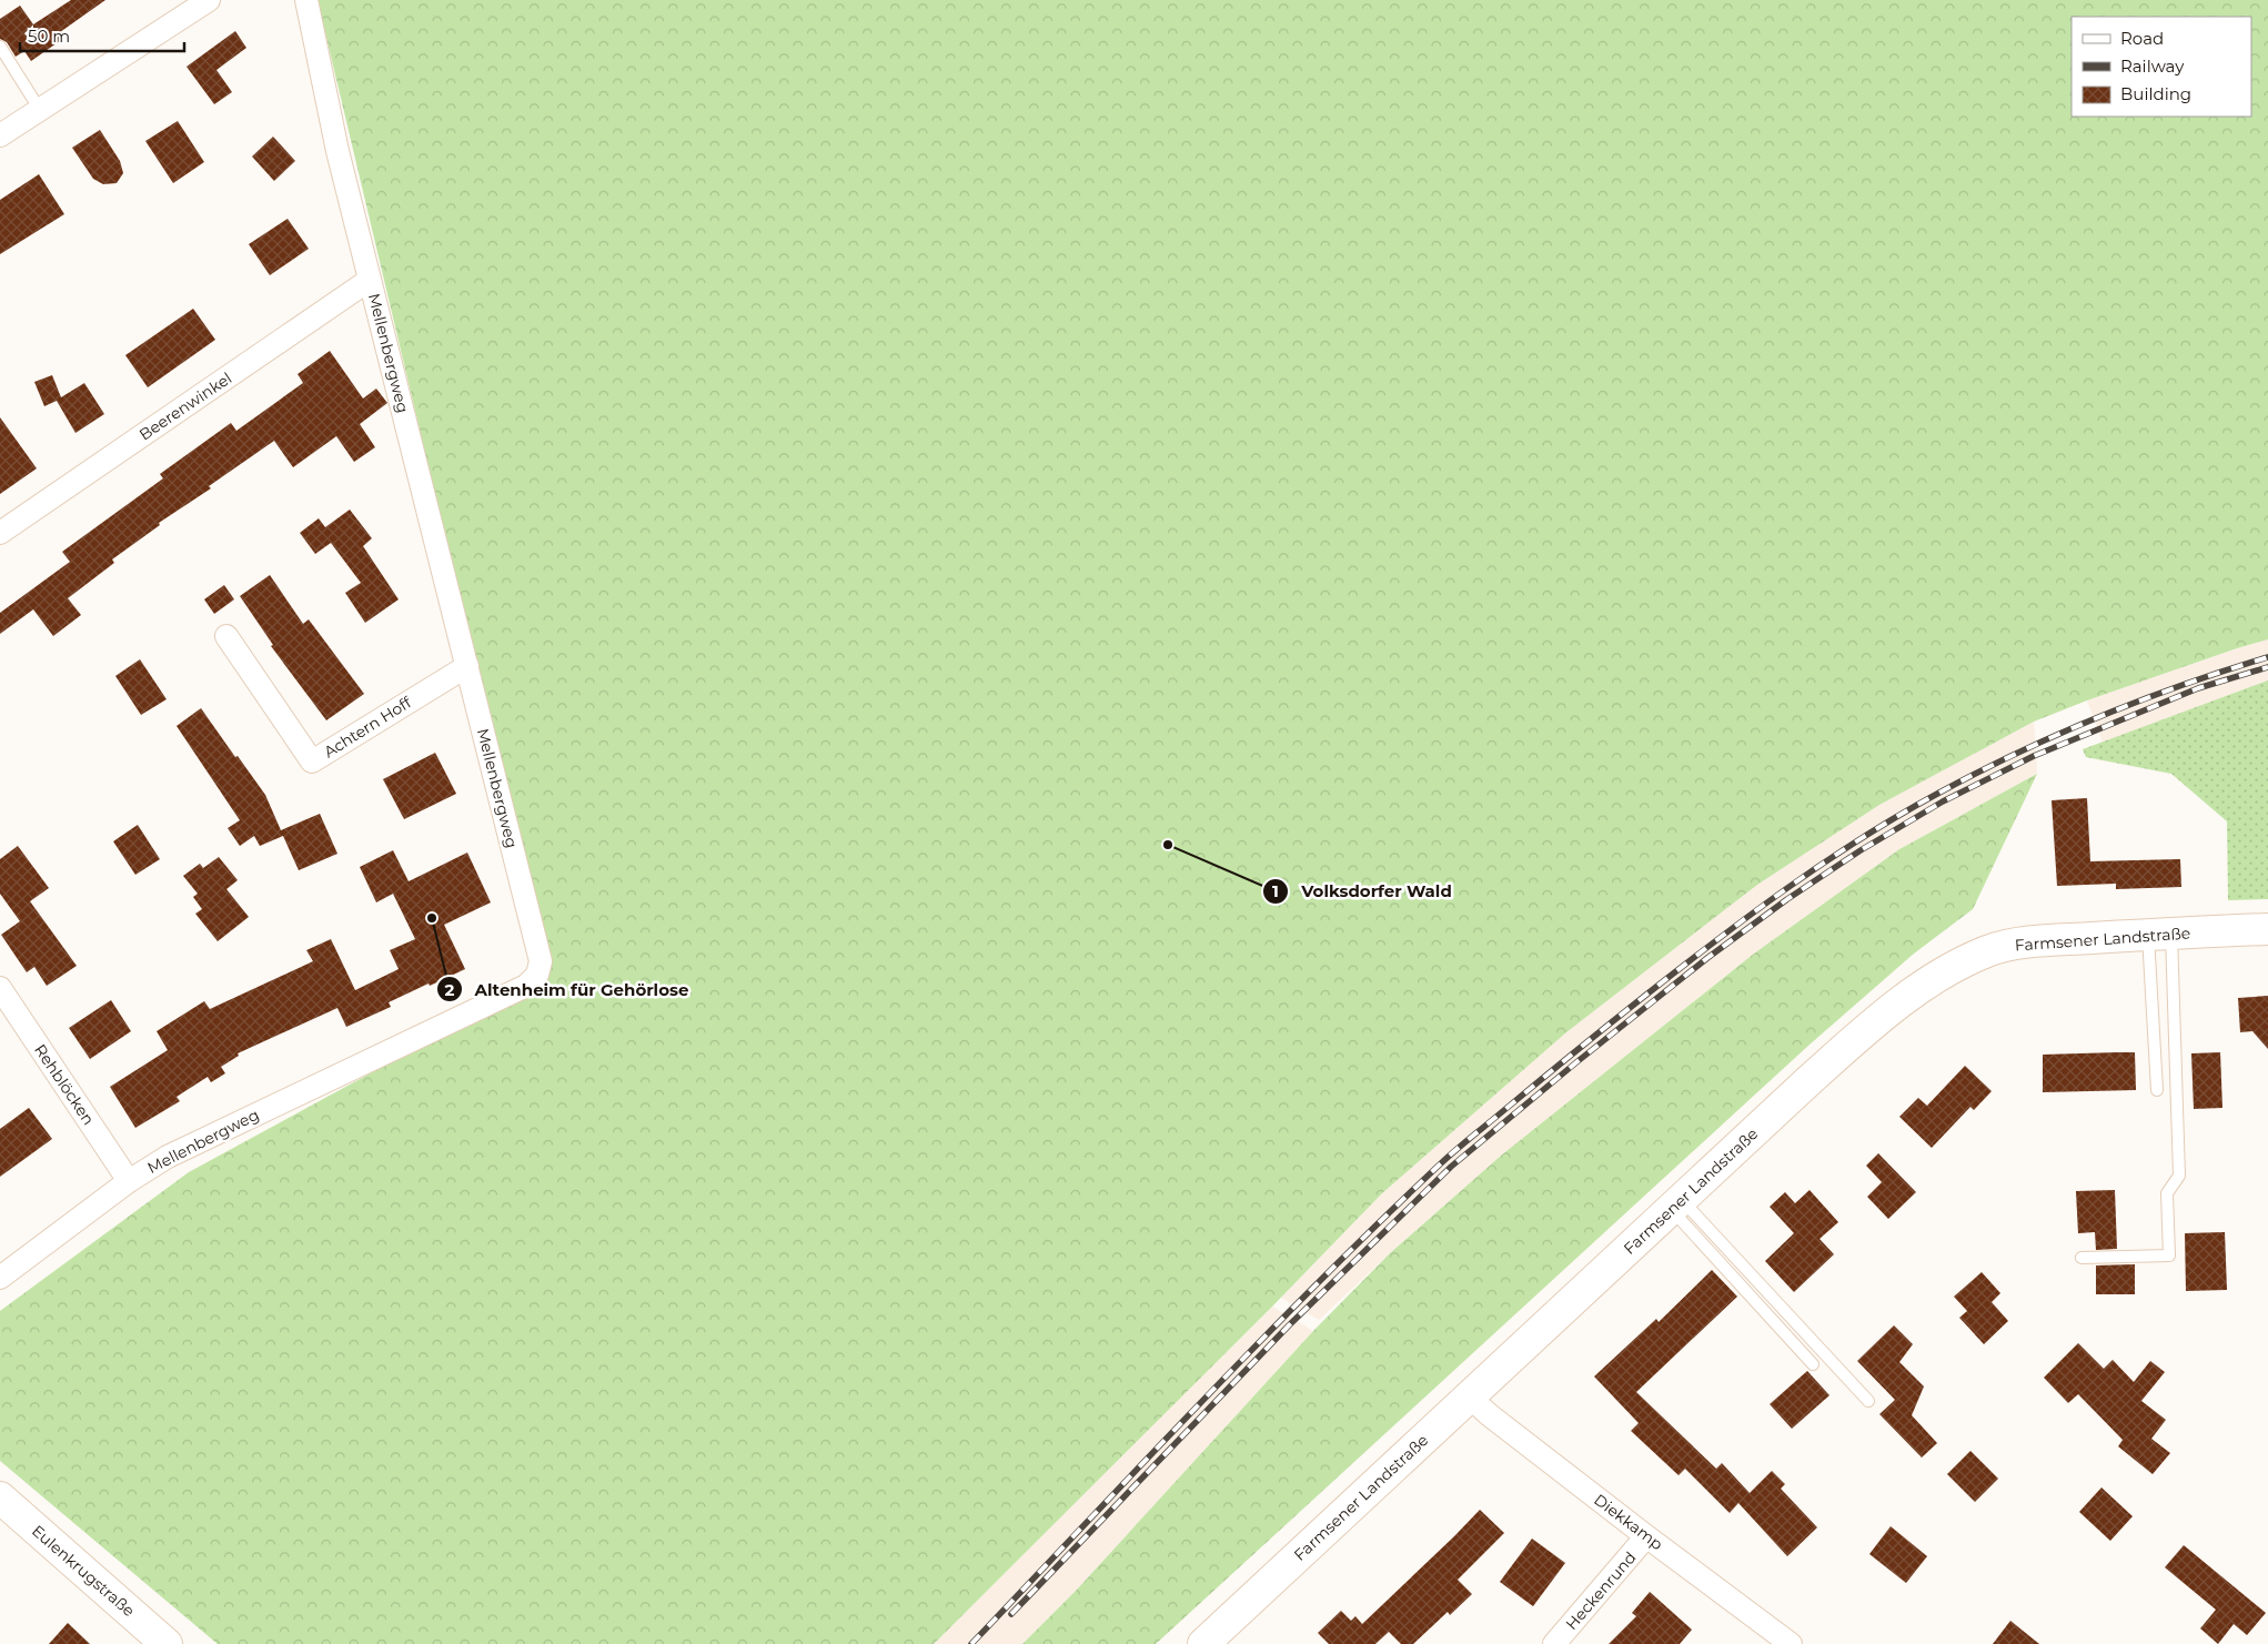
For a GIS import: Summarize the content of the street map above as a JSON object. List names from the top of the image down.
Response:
{
  "streets": {
    "main road": ["Farmsener Landstraße", "Eulenkrugstraße"],
    "street": [
      "Mellenbergweg",
      "Beerenwinkel",
      "Achtern Hoff",
      "Rehblöcken",
      "Diekkamp",
      "Heckenrund"
    ]
  },
  "crossings": [
    ["Mellenbergweg", "Beerenwinkel"],
    ["Mellenbergweg", "Achtern Hoff"],
    ["Mellenbergweg", "Rehblöcken"],
    ["Farmsener Landstraße", "Diekkamp"],
    ["Diekkamp", "Heckenrund"]
  ],
  "places": ["Volksdorfer Wald", "Altenheim für Gehörlose"],
  "legend": ["Road", "Railway", "Building"],
  "scale_bar": "50 m"
}
